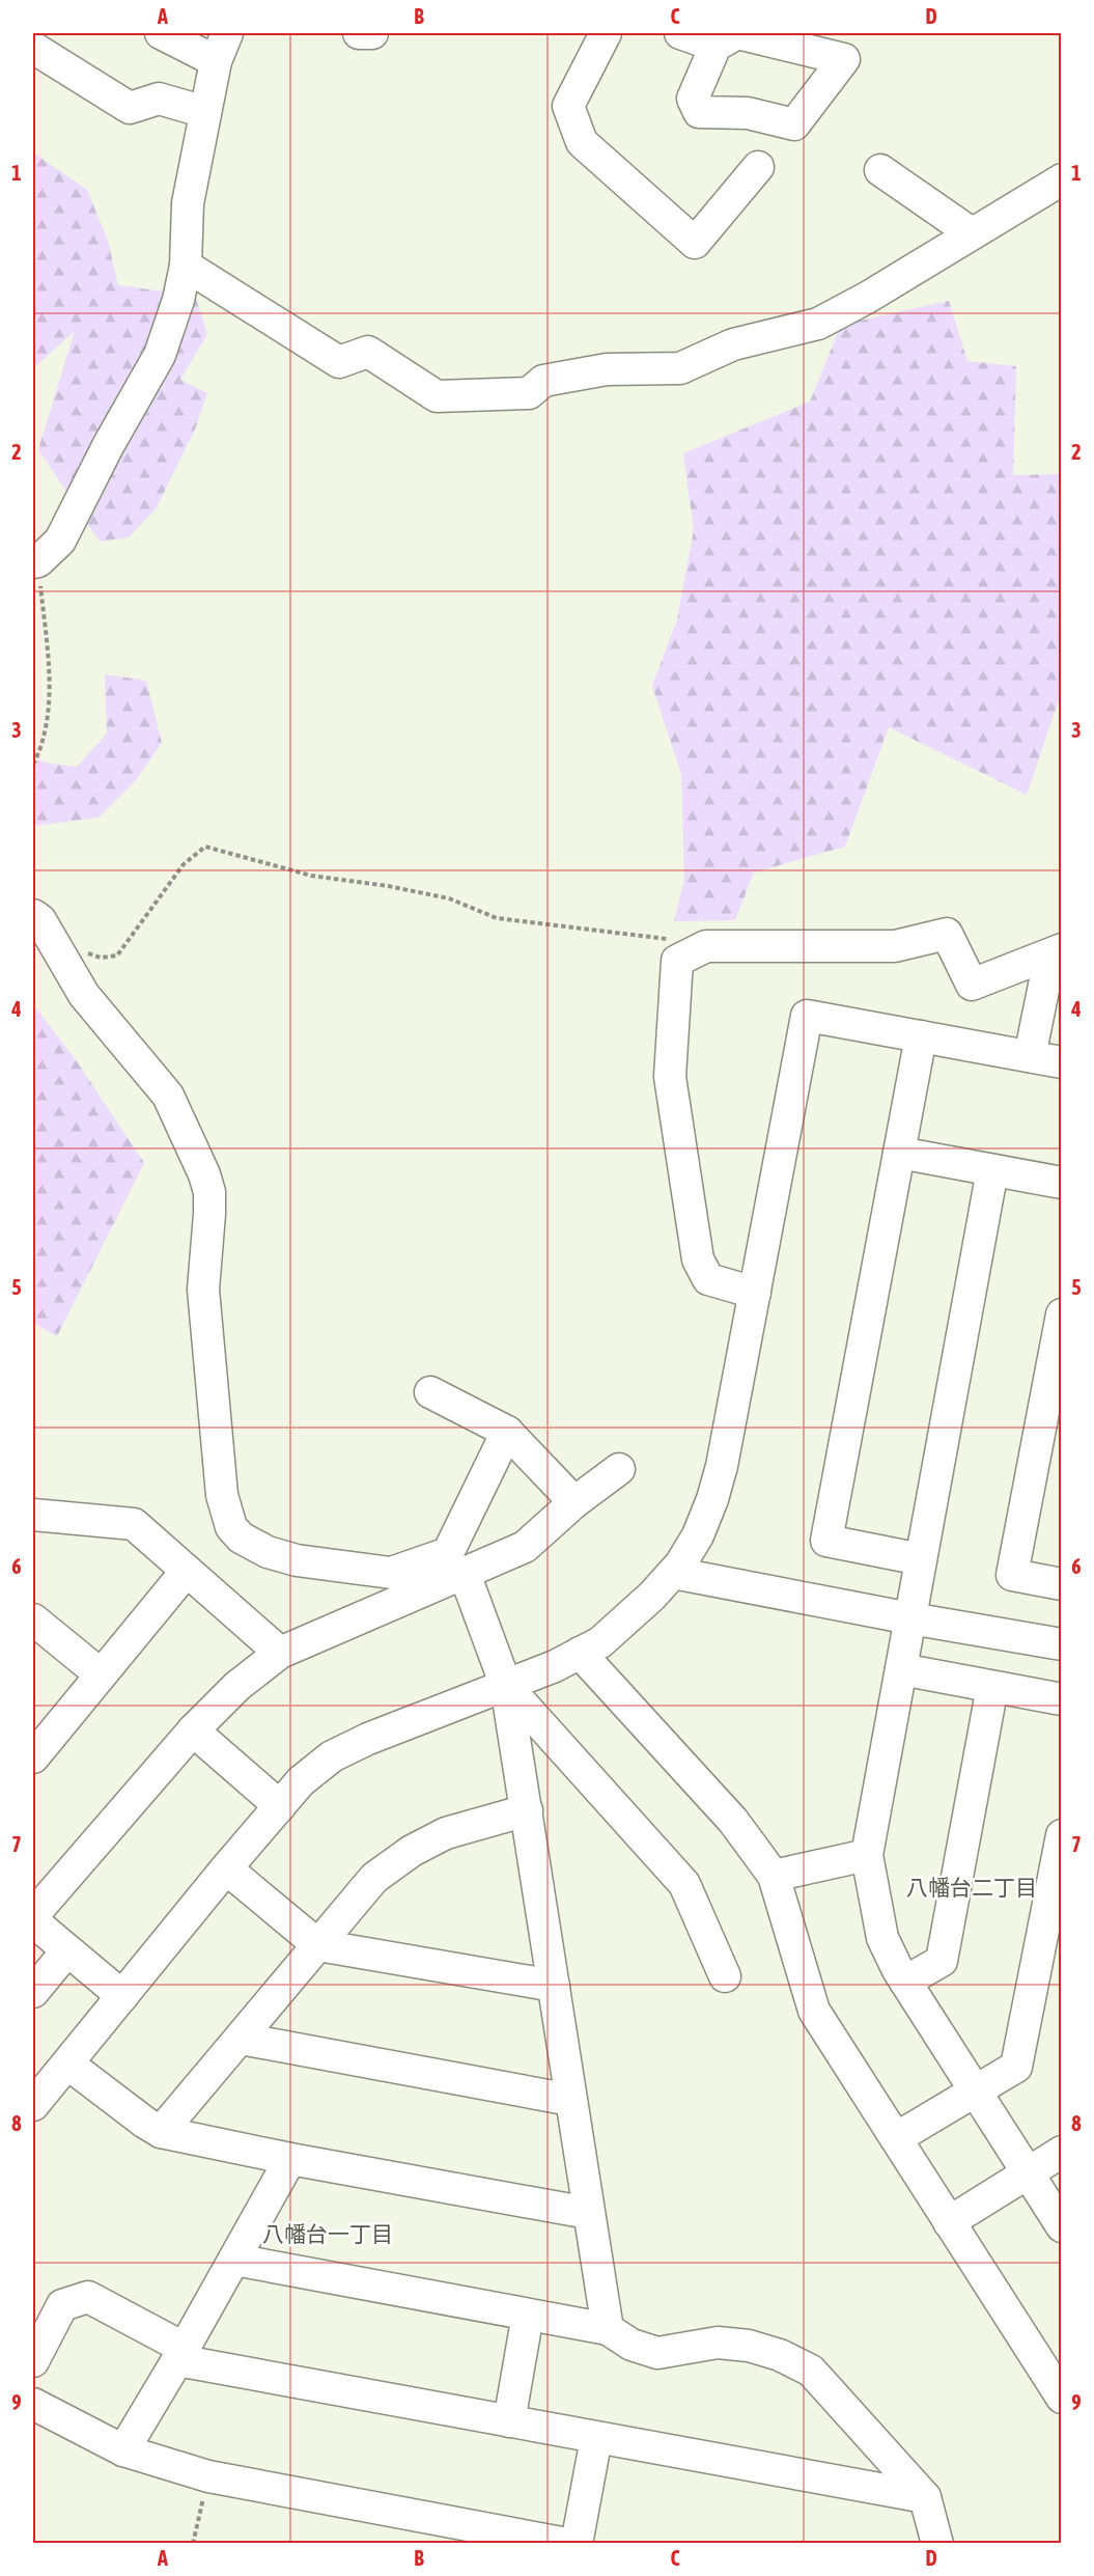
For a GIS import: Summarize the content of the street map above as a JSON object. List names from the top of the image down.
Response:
{
  "districts": ["八幡台二丁目", "八幡台一丁目"],
  "grid": {
    "columns": [
      "A",
      "B",
      "C",
      "D"
    ],
    "rows": [
      "1",
      "2",
      "3",
      "4",
      "5",
      "6",
      "7",
      "8",
      "9"
    ]
  }
}
